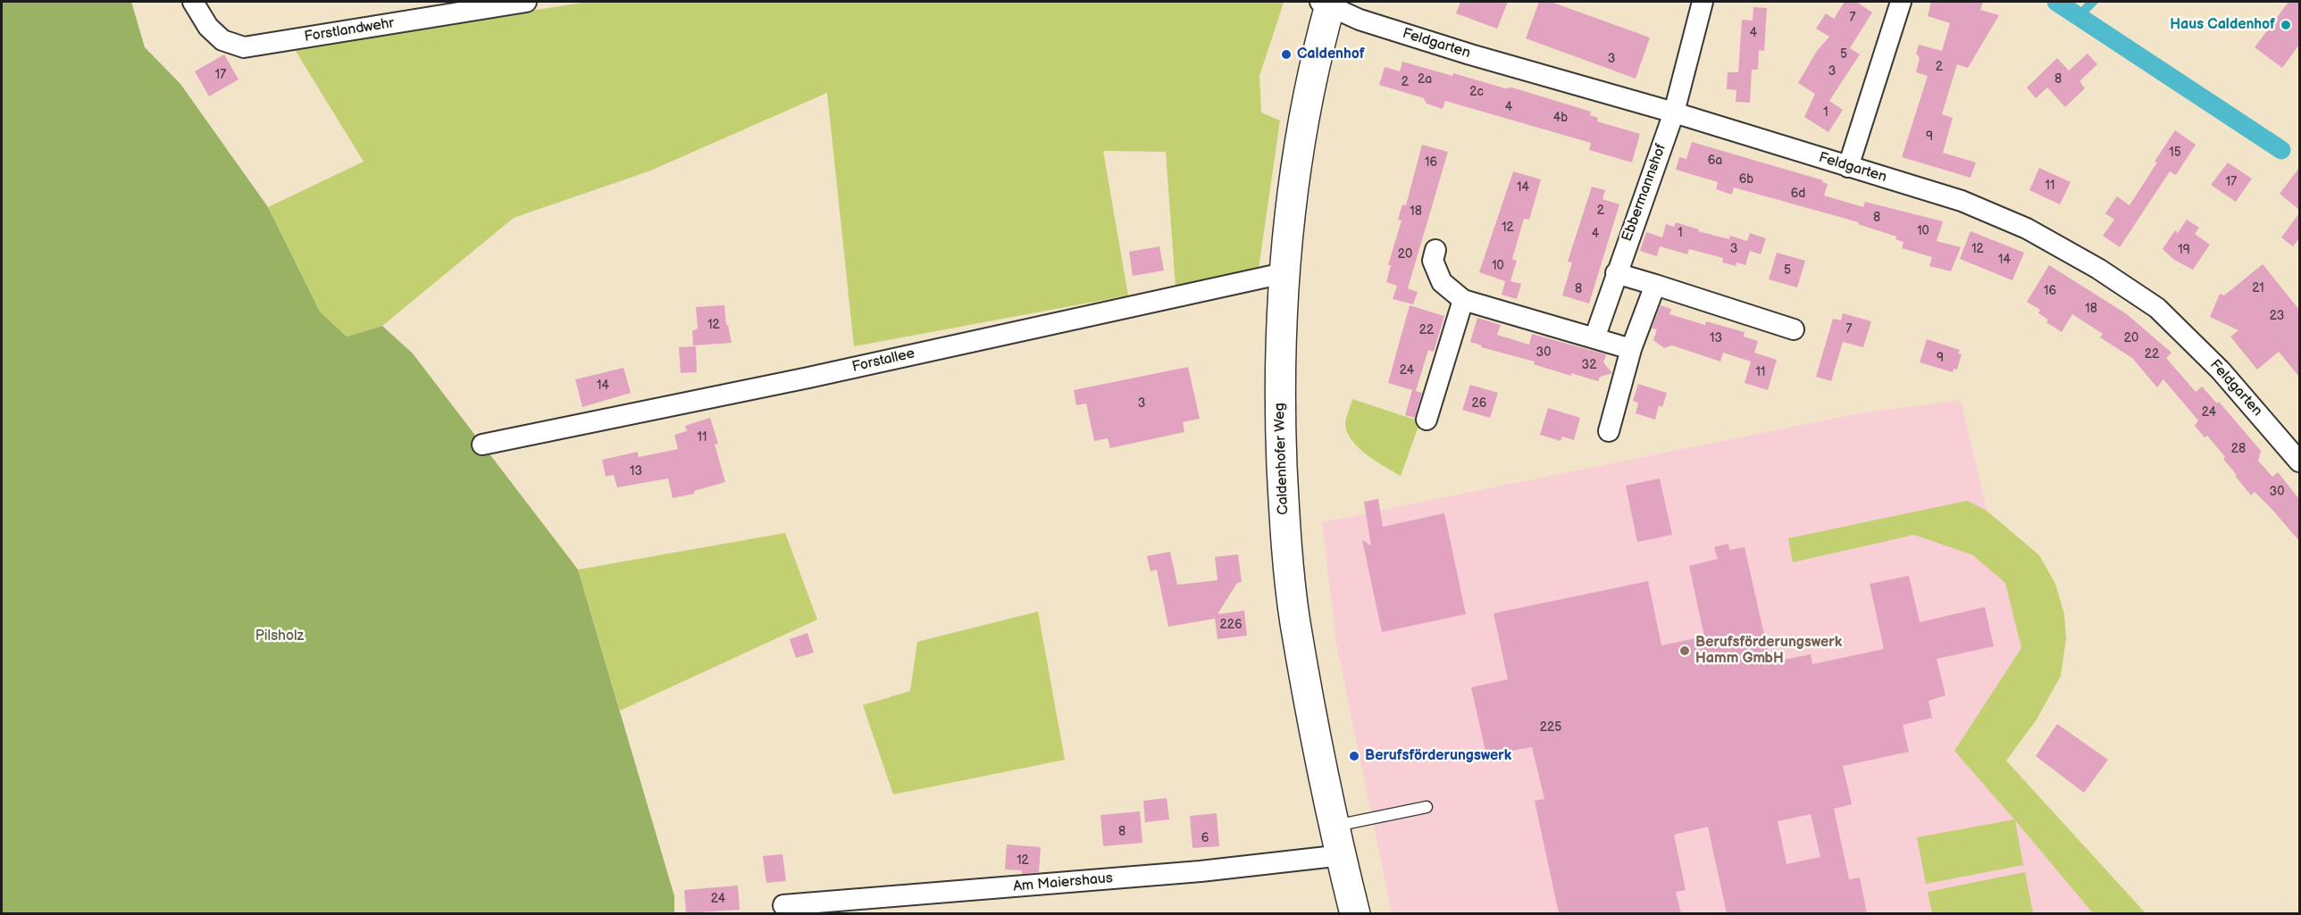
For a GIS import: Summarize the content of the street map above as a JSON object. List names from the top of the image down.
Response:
{
  "streets": {
    "main road": ["Caldenhofer Weg"],
    "street": [
      "Forstlandwehr",
      "Feldgarten",
      "Ebbermannshof",
      "Forstallee",
      "Am Maiershaus"
    ]
  },
  "crossings": [
    ["Feldgarten", "Ebbermannshof"],
    ["Feldgarten", "Caldenhofer Weg"],
    ["Forstallee", "Caldenhofer Weg"],
    ["Caldenhofer Weg", "Am Maiershaus"]
  ],
  "parks": ["Pilsholz"],
  "places": [
    "Haus Caldenhof",
    "Caldenhof",
    "Berufsförderungswerk Hamm GmbH",
    "Berufsförderungswerk"
  ],
  "house_numbers": [
    "7",
    "4",
    "5",
    "3",
    "2",
    "3",
    "17",
    "2a",
    "8",
    "2",
    "2c",
    "4",
    "1",
    "4b",
    "9",
    "15",
    "6a",
    "16",
    "6b",
    "17",
    "11",
    "14",
    "6d",
    "2",
    "18",
    "8",
    "12",
    "10",
    "1",
    "4",
    "3",
    "12",
    "19",
    "20",
    "14",
    "10",
    "5",
    "21",
    "8",
    "16",
    "18",
    "23",
    "12",
    "7",
    "22",
    "13",
    "20",
    "30",
    "22",
    "9",
    "32",
    "24",
    "11",
    "14",
    "3",
    "26",
    "24",
    "11",
    "28",
    "13",
    "30",
    "226",
    "225",
    "8",
    "6",
    "12",
    "24"
  ]
}
